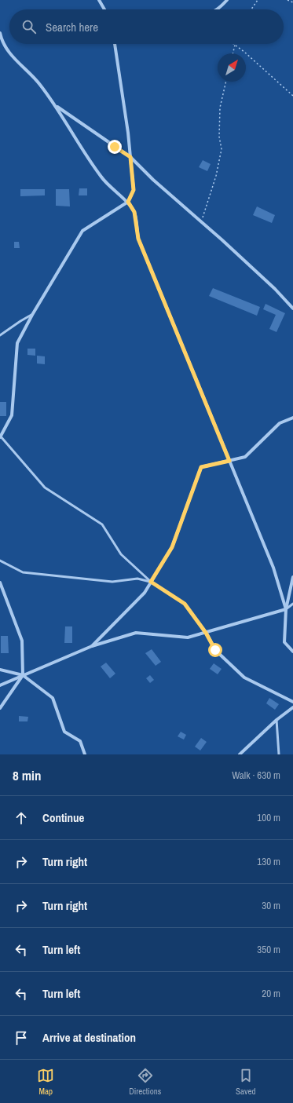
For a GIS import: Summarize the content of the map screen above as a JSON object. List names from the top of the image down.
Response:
{
  "north": "top right",
  "page": {
    "search": "Search here",
    "heading": ["8 min", "Walk · 630 m"],
    "list": [
      ["Continue", "100 m"],
      ["Turn right", "130 m"],
      ["Turn right", "30 m"],
      ["Turn left", "350 m"],
      ["Turn left", "20 m"],
      "Arrive at destination"
    ],
    "nav": ["Map", "Directions", "Saved"]
  }
}
